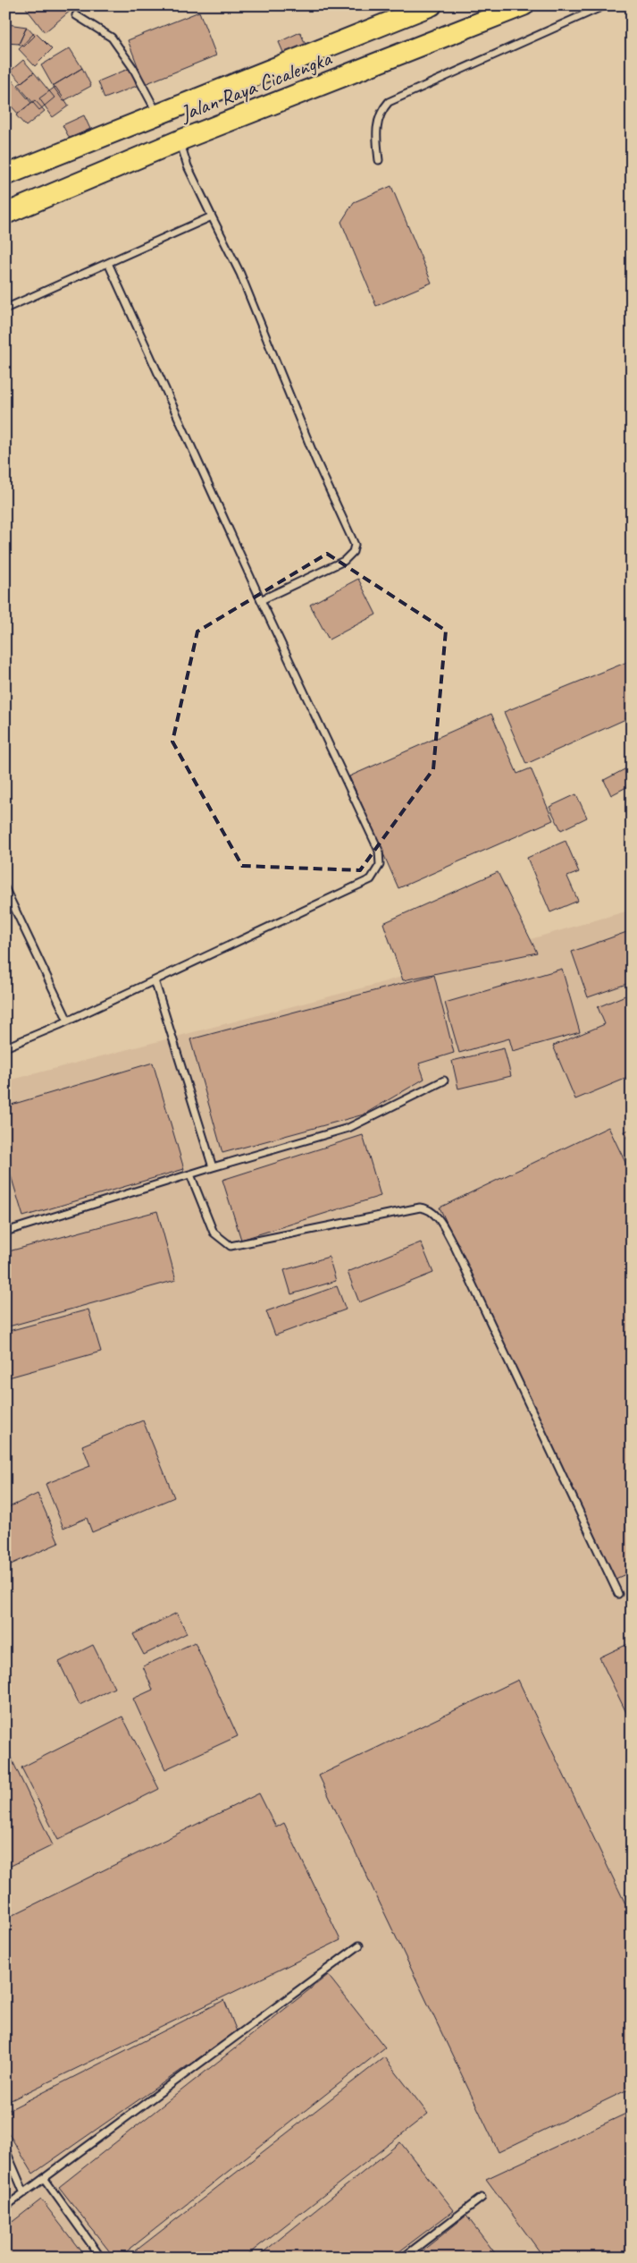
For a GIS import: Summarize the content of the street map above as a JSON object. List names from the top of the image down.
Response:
{
  "streets": {
    "highway": ["Jalan Raya Cicalengka"]
  }
}
